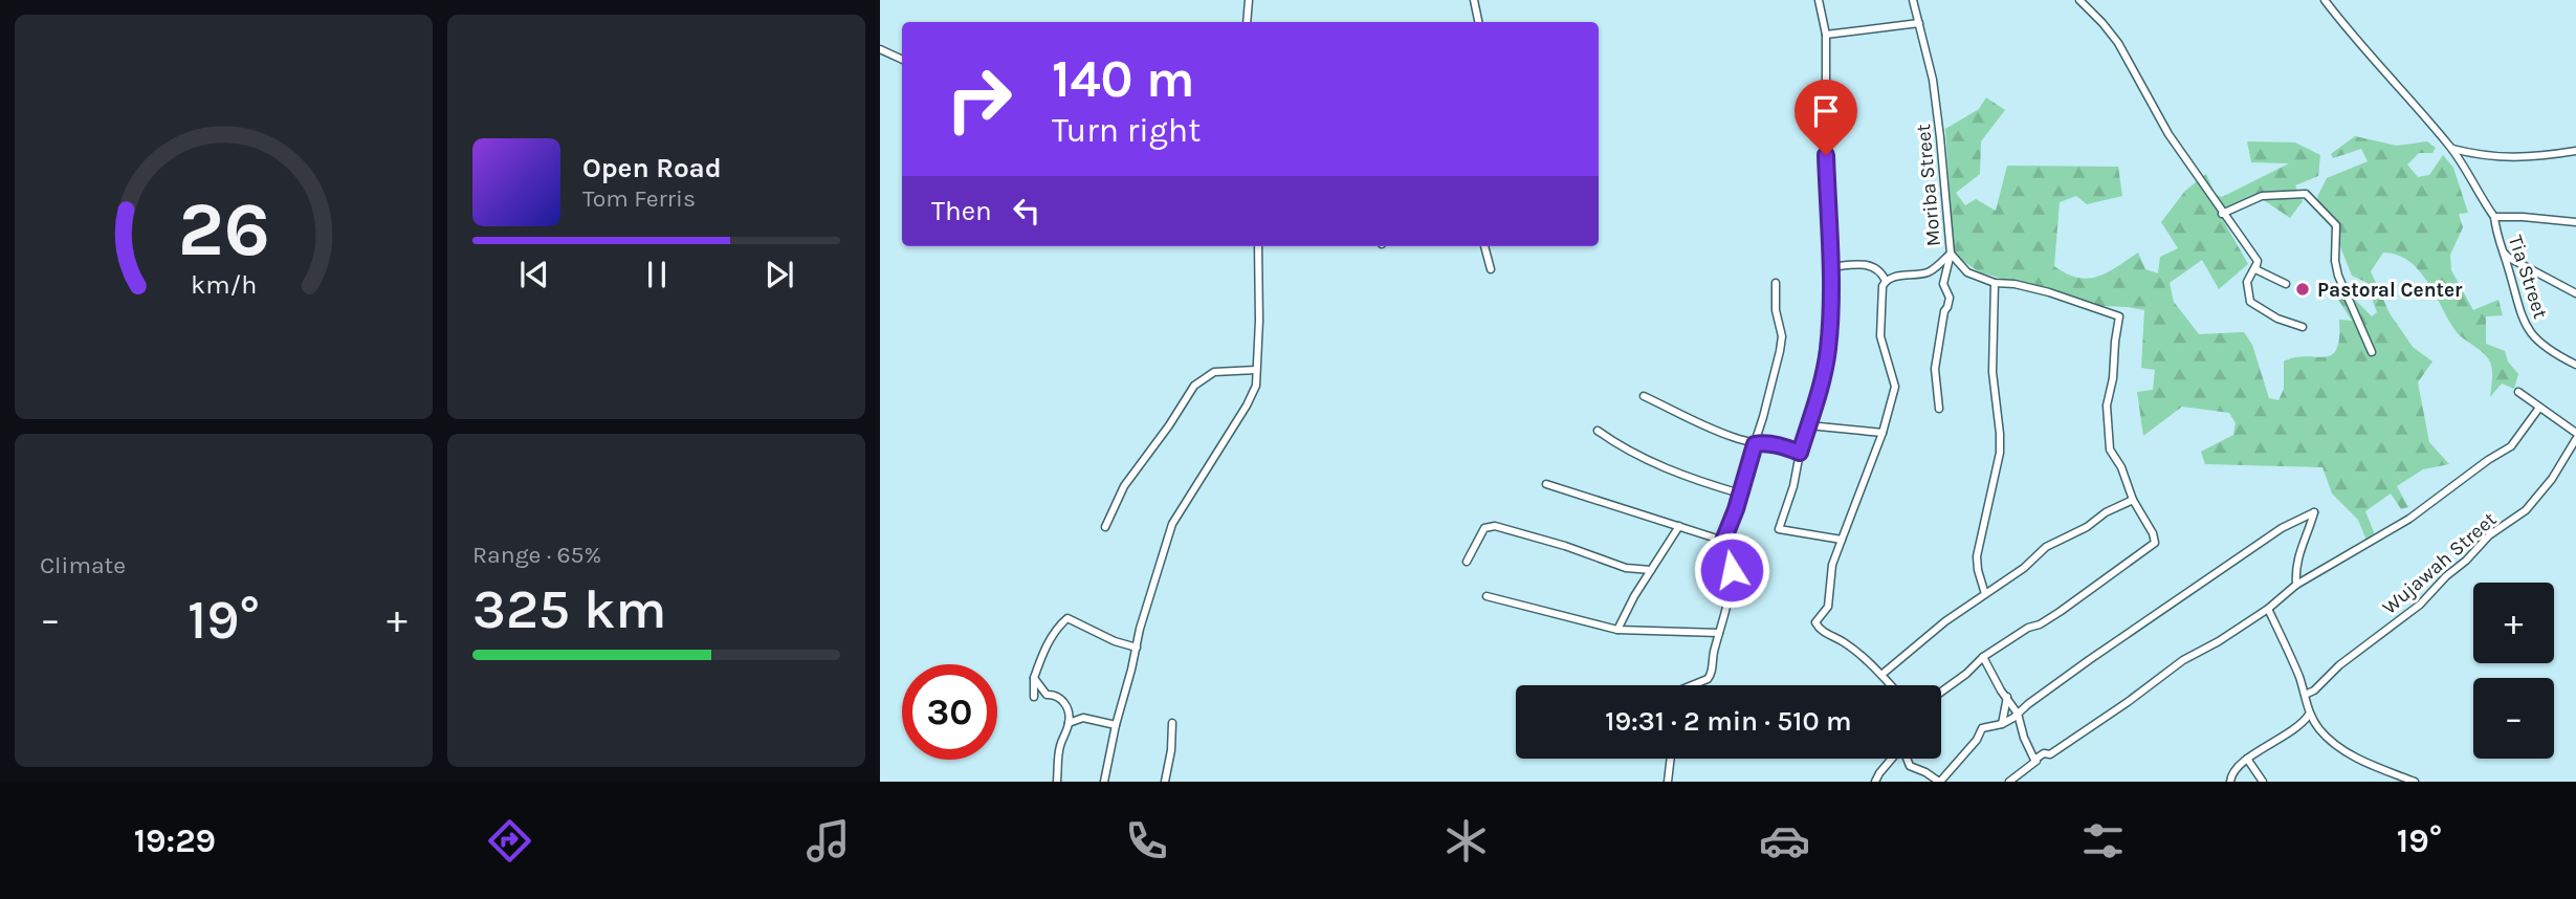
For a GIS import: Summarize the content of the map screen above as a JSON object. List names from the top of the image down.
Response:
{
  "streets": {
    "street": ["Moriba Street", "Tia Street", "Wujawah Street"]
  },
  "places": ["Pastoral Center"],
  "page": {
    "turn": ["140 m", "Turn right"],
    "song": ["Open Road", "Tom Ferris"],
    "then": "Then",
    "tile": [
      "Climate",
      ["Range · 65%", "325 km"]
    ],
    "map_buttons": ["+", "−"],
    "heat": ["−", "19°", "+"],
    "limit": "30",
    "trip": "19:31 · 2 min · 510 m",
    "tabs": ["19:29", "19°"],
    "gauge": ["26", "km/h"]
  }
}
